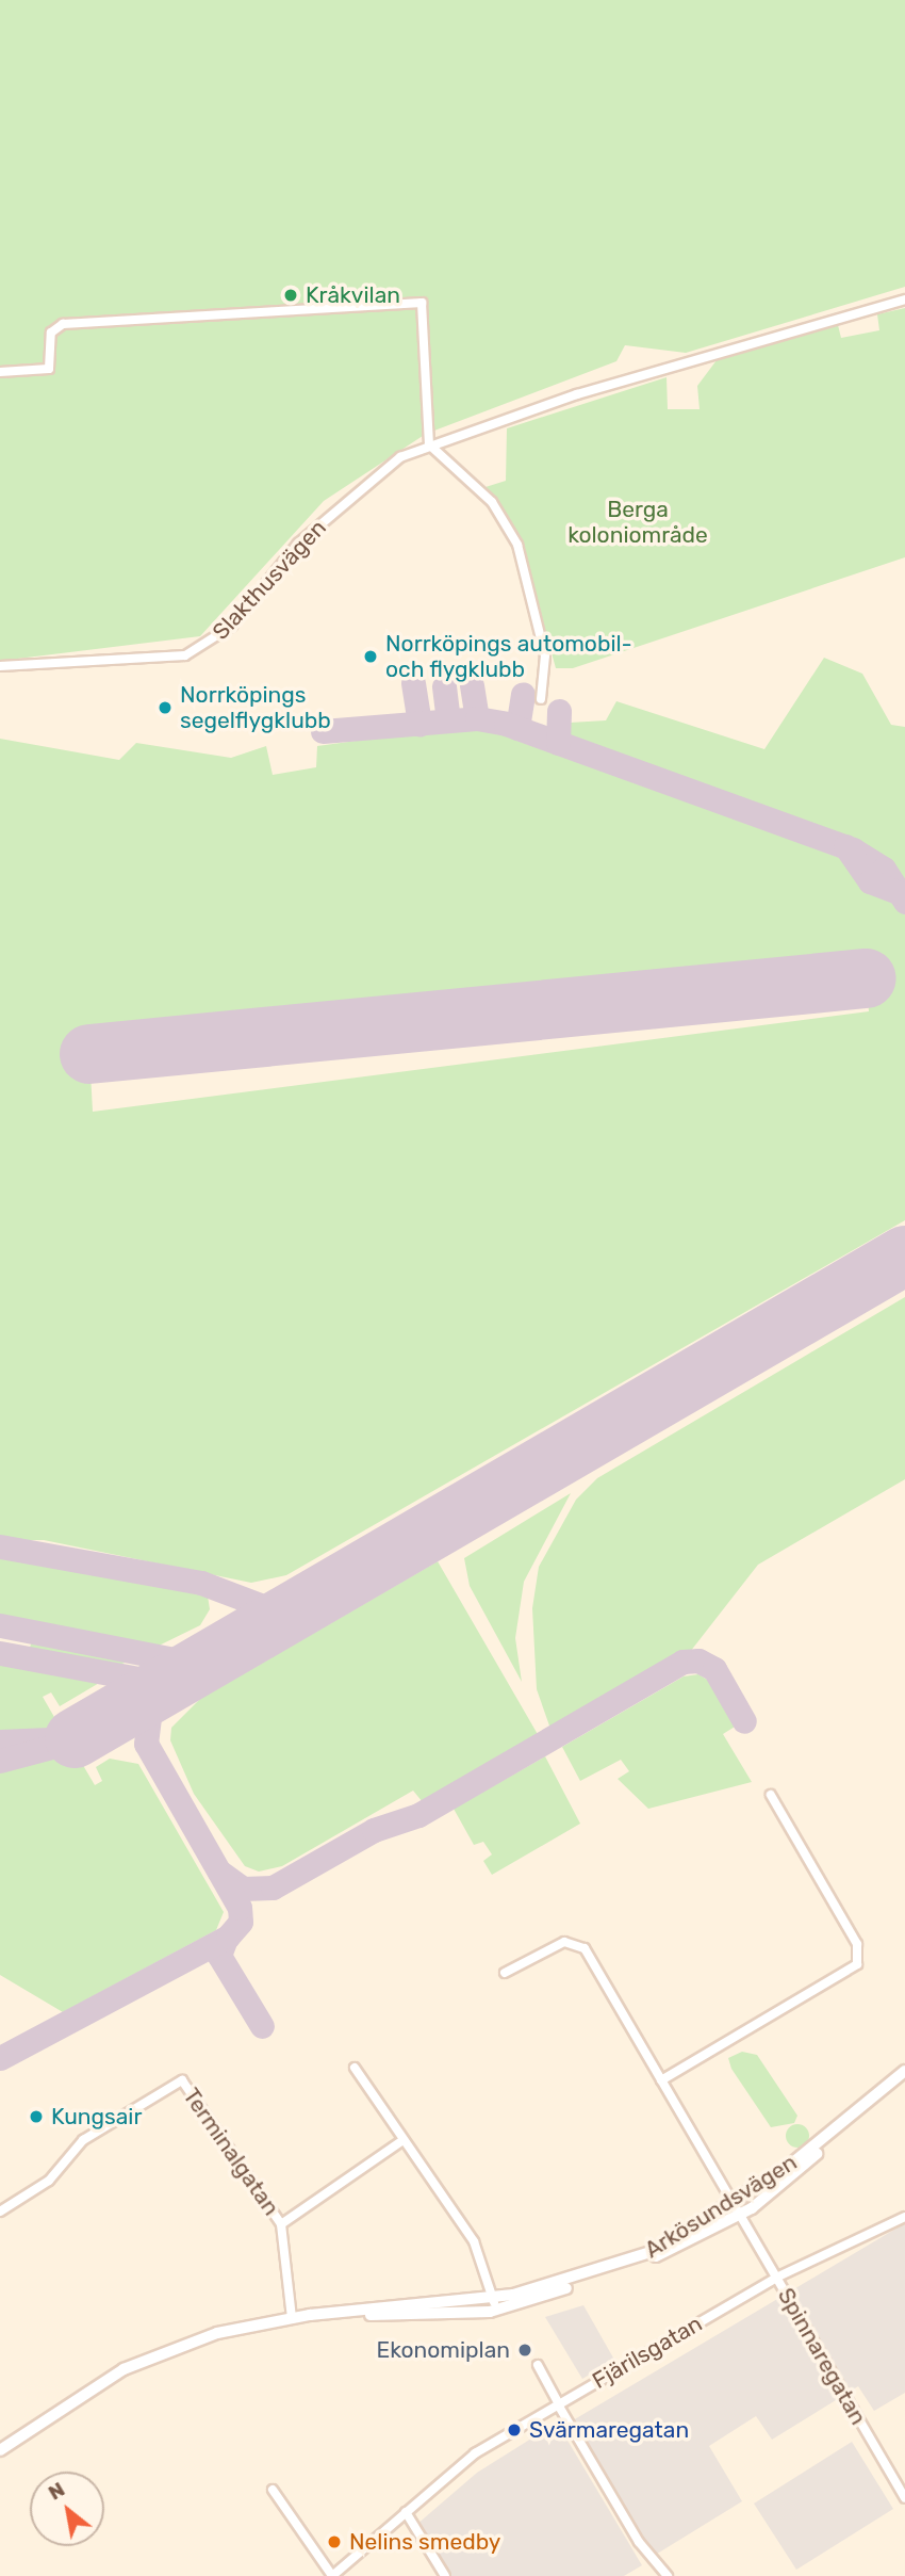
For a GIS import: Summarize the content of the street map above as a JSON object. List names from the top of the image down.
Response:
{
  "streets": {
    "main road": ["Arkösundsvägen"],
    "street": [
      "Slakthusvägen",
      "Terminalgatan",
      "Fjärilsgatan",
      "Spinnaregatan"
    ]
  },
  "crossings": [
    ["Terminalgatan", "Arkösundsvägen"],
    ["Arkösundsvägen", "Spinnaregatan"],
    ["Fjärilsgatan", "Spinnaregatan"]
  ],
  "parks": ["Berga koloniområde"],
  "places": [
    "Kråkvilan",
    "Norrköpings automobil- och flygklubb",
    "Norrköpings segelflygklubb",
    "Kungsair",
    "Ekonomiplan",
    "Svärmaregatan",
    "Nelins smedby"
  ],
  "north": "top left"
}
